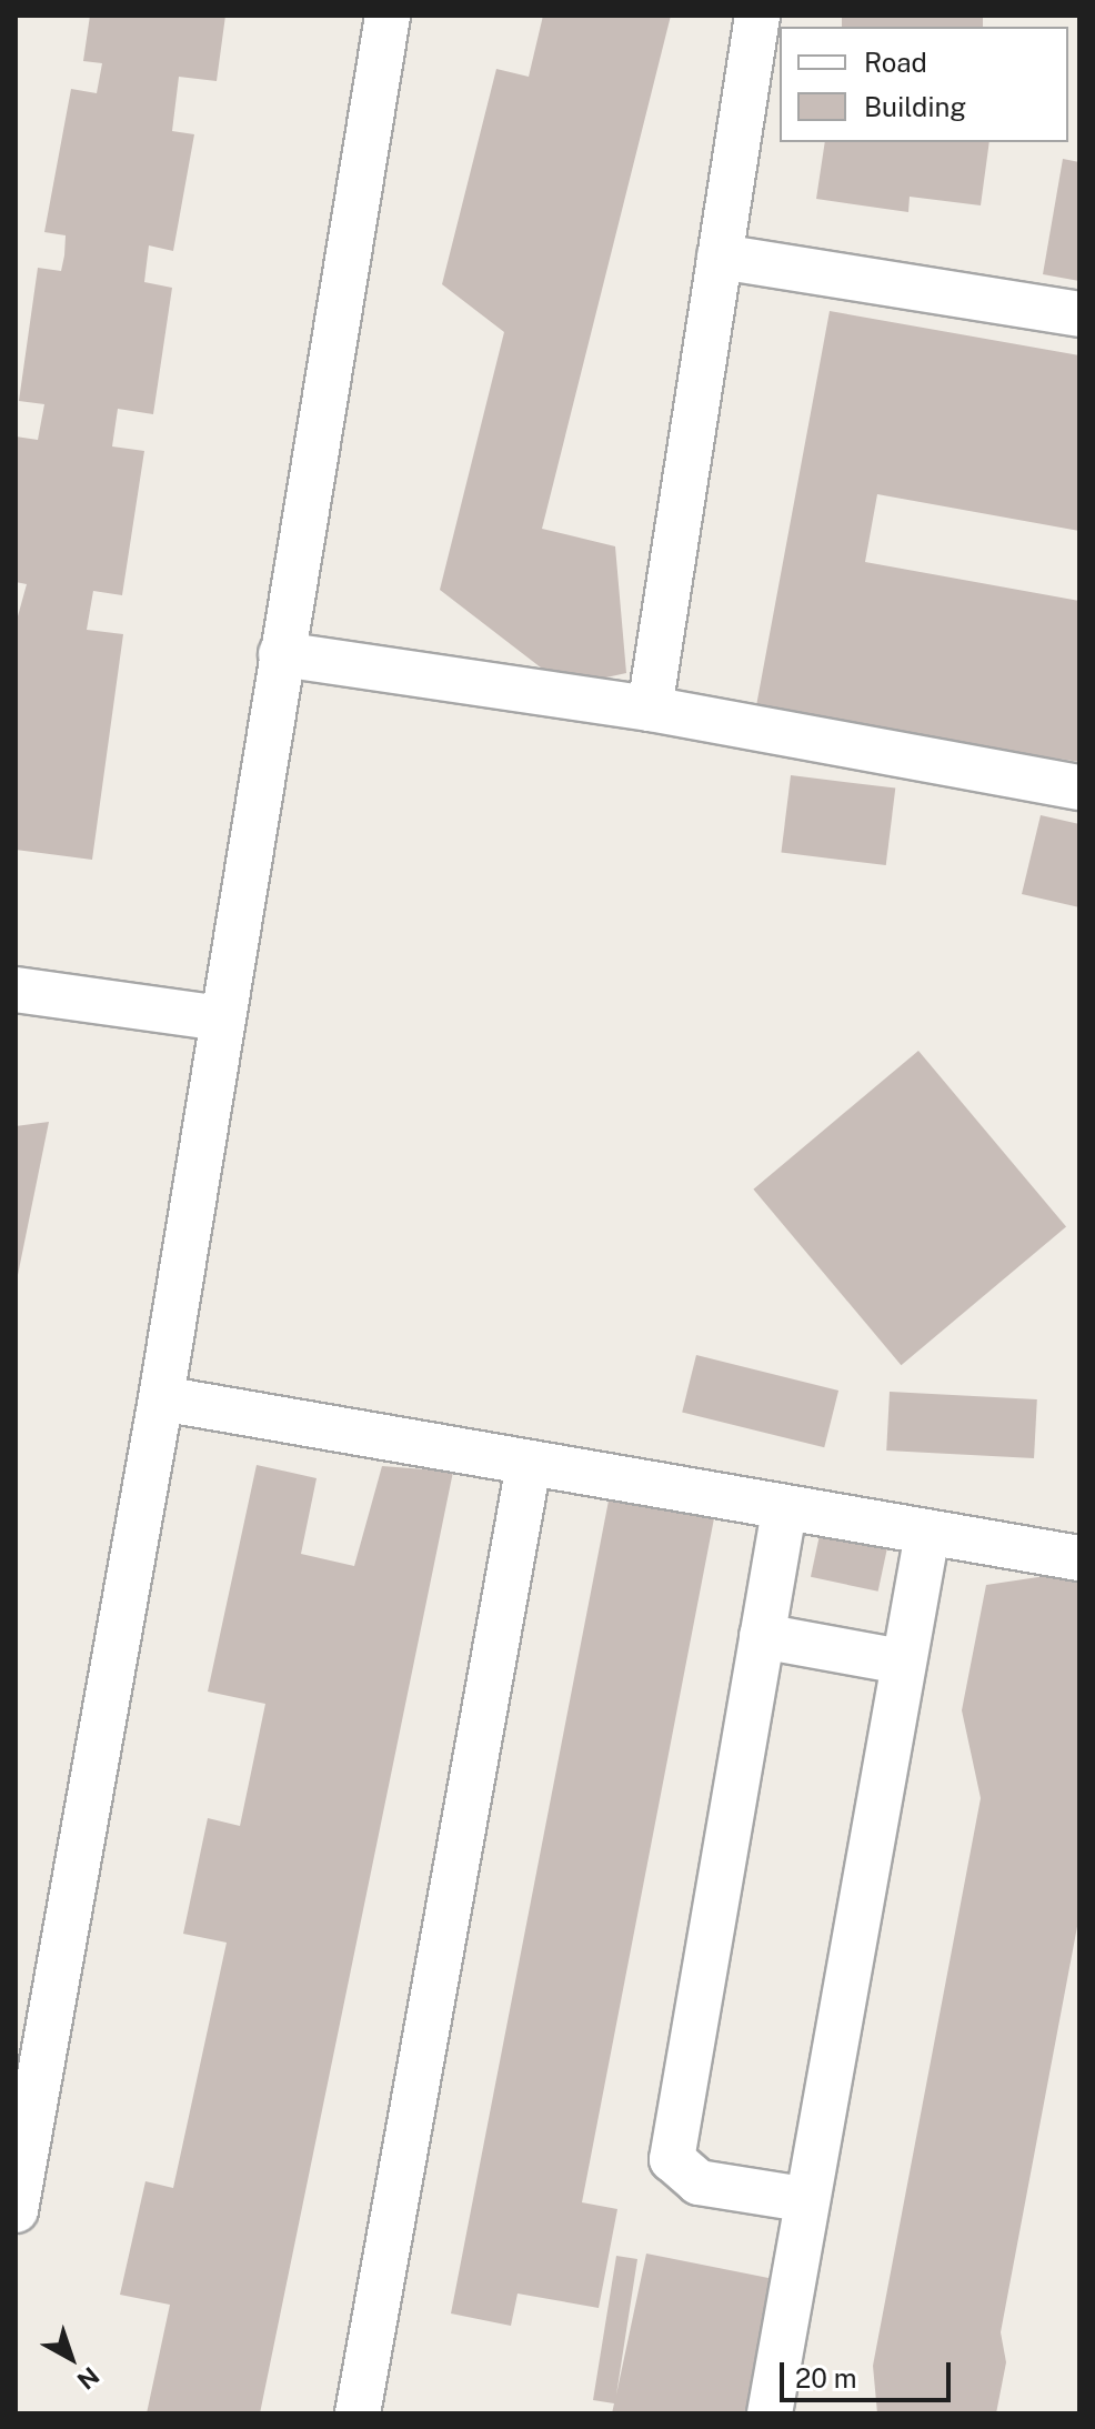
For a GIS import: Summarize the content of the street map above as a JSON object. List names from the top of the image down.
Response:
{
  "legend": ["Road", "Building"],
  "scale_bar": "20 m",
  "north": "bottom right"
}
